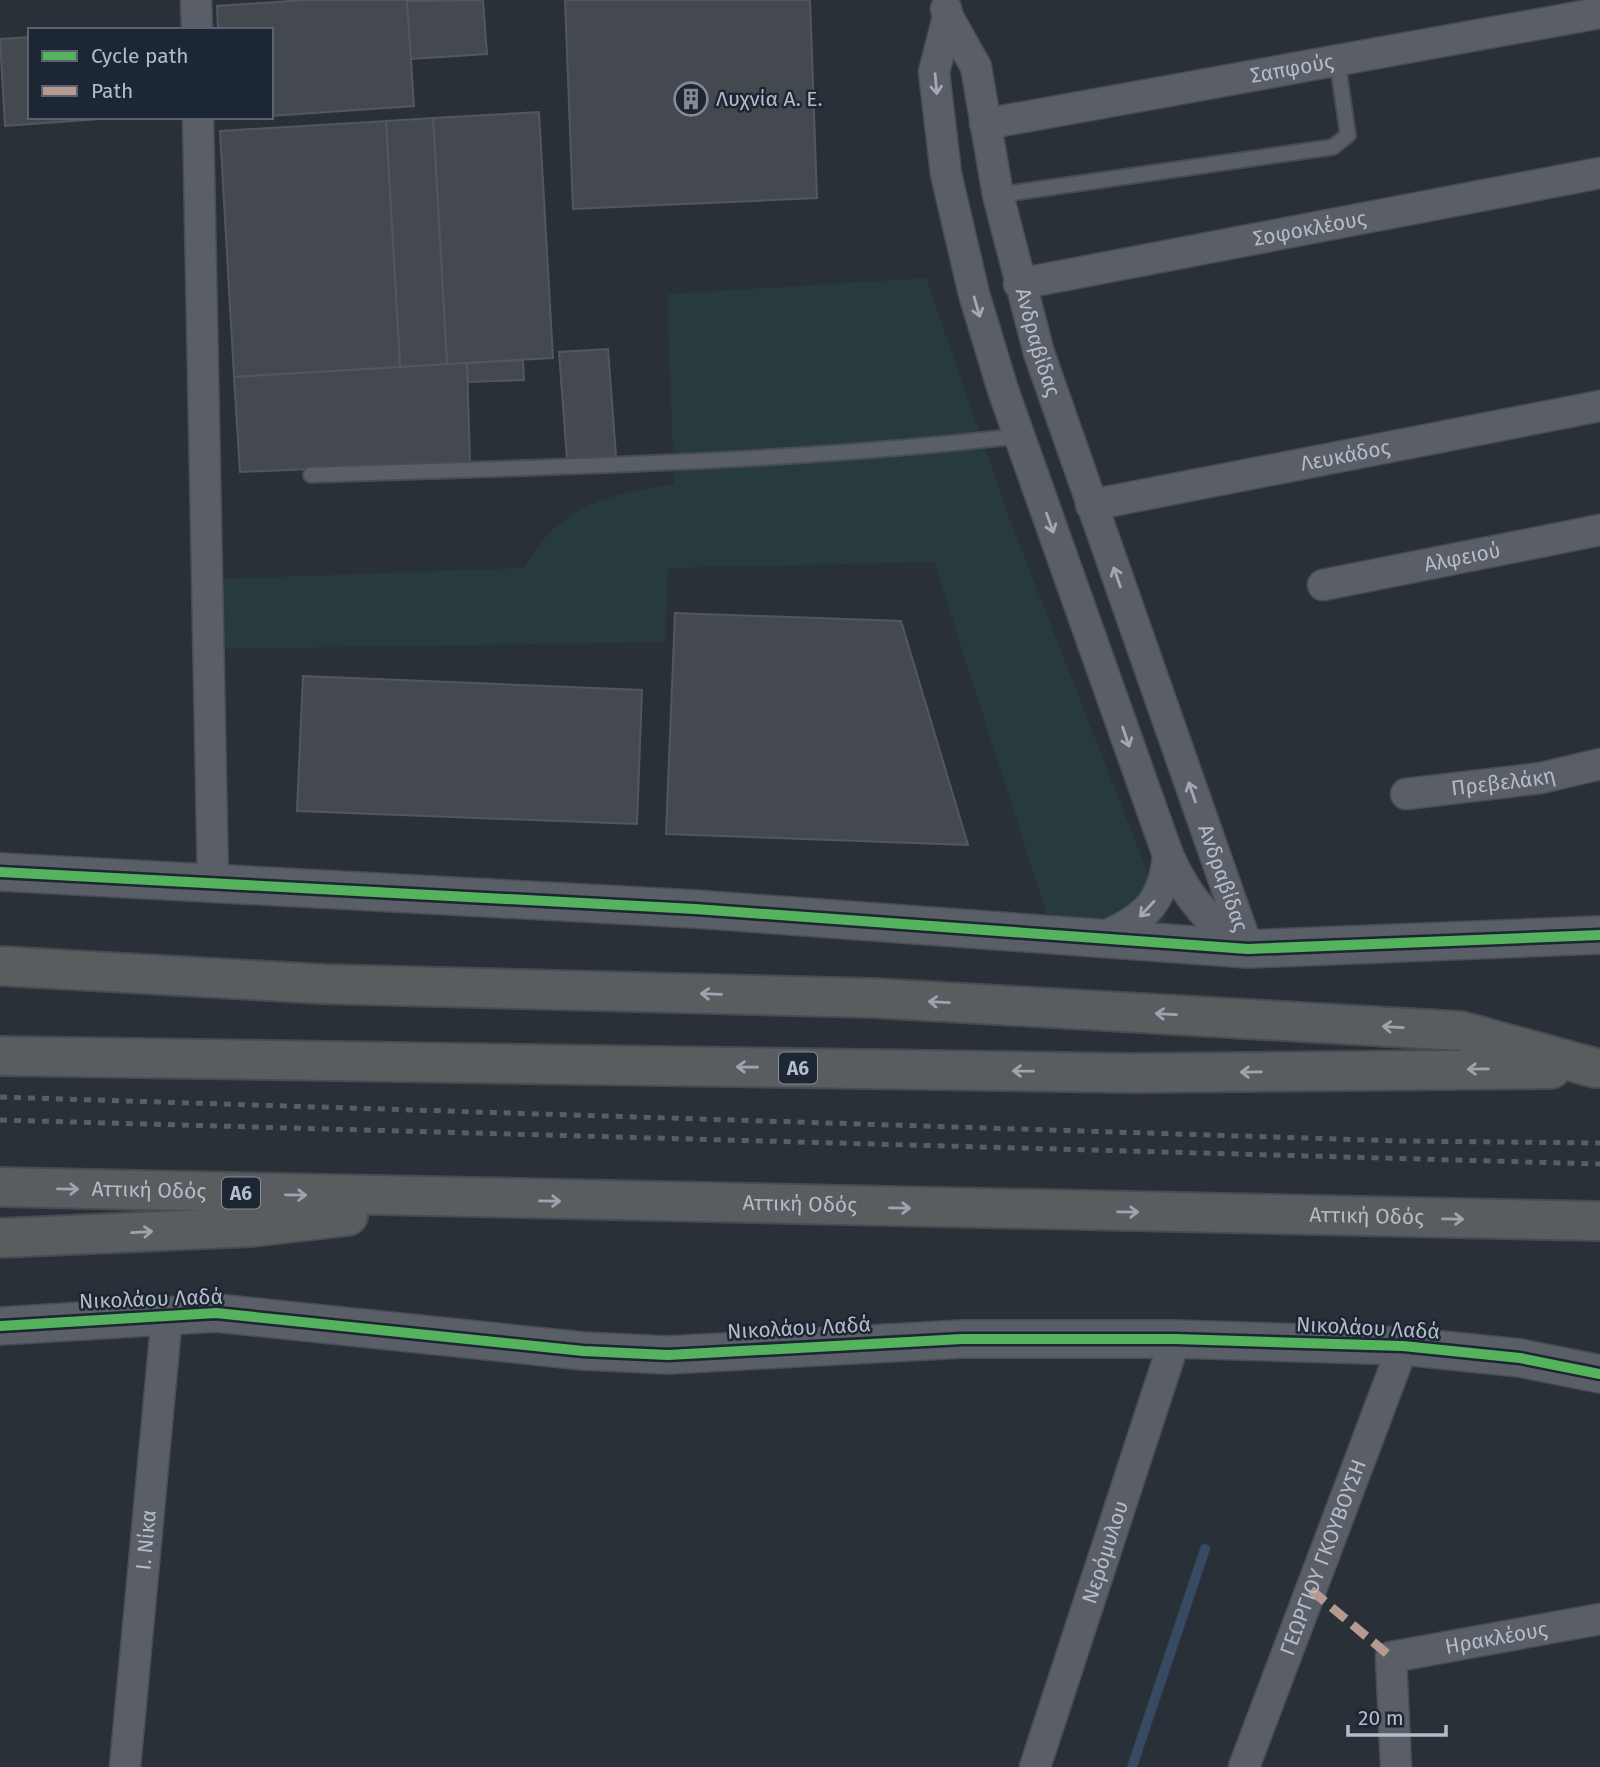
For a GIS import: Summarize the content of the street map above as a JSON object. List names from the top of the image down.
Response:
{
  "streets": {
    "highway": ["Α6", "Αττική Οδός"],
    "street": [
      "Σαπφούς",
      "Σοφοκλέους",
      "Ανδραβίδας",
      "Λευκάδος",
      "Αλφειού",
      "Πρεβελάκη",
      "Νικολάου Λαδά",
      "Ι. Νίκα",
      "Νερόμυλου",
      "ΓΕΩΡΓΙΟΥ ΓΚΟΥΒΟΥΣΗ",
      "Ηρακλέους"
    ]
  },
  "crossings": [
    ["Σαπφούς", "Ανδραβίδας"],
    ["Σοφοκλέους", "Ανδραβίδας"],
    ["Ανδραβίδας", "Λευκάδος"],
    ["Νικολάου Λαδά", "Ι. Νίκα"],
    ["Νικολάου Λαδά", "Νερόμυλου"],
    ["Νικολάου Λαδά", "ΓΕΩΡΓΙΟΥ ΓΚΟΥΒΟΥΣΗ"]
  ],
  "places": {
    "building": ["Λυχνία A. E."]
  },
  "legend": ["Cycle path", "Path"],
  "scale_bar": "20 m"
}
